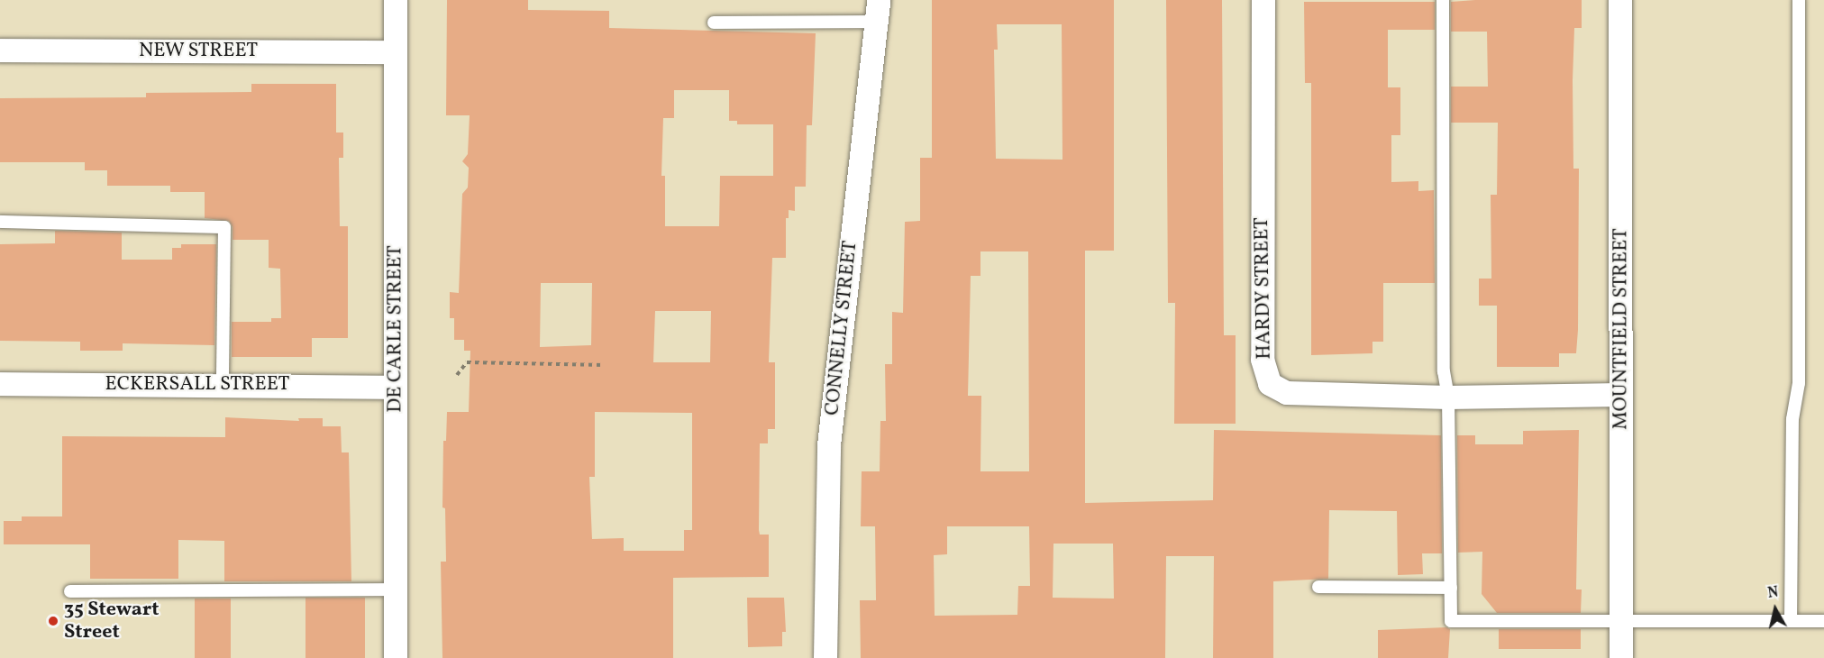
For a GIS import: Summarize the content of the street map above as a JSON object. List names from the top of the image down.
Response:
{
  "streets": {
    "street": [
      "NEW STREET",
      "HARDY STREET",
      "CONNELLY STREET",
      "DE CARLE STREET",
      "MOUNTFIELD STREET",
      "ECKERSALL STREET"
    ]
  },
  "crossings": [
    ["NEW STREET", "DE CARLE STREET"],
    ["HARDY STREET", "MOUNTFIELD STREET"],
    ["DE CARLE STREET", "ECKERSALL STREET"]
  ],
  "places": ["35 Stewart Street"],
  "north": "top"
}
